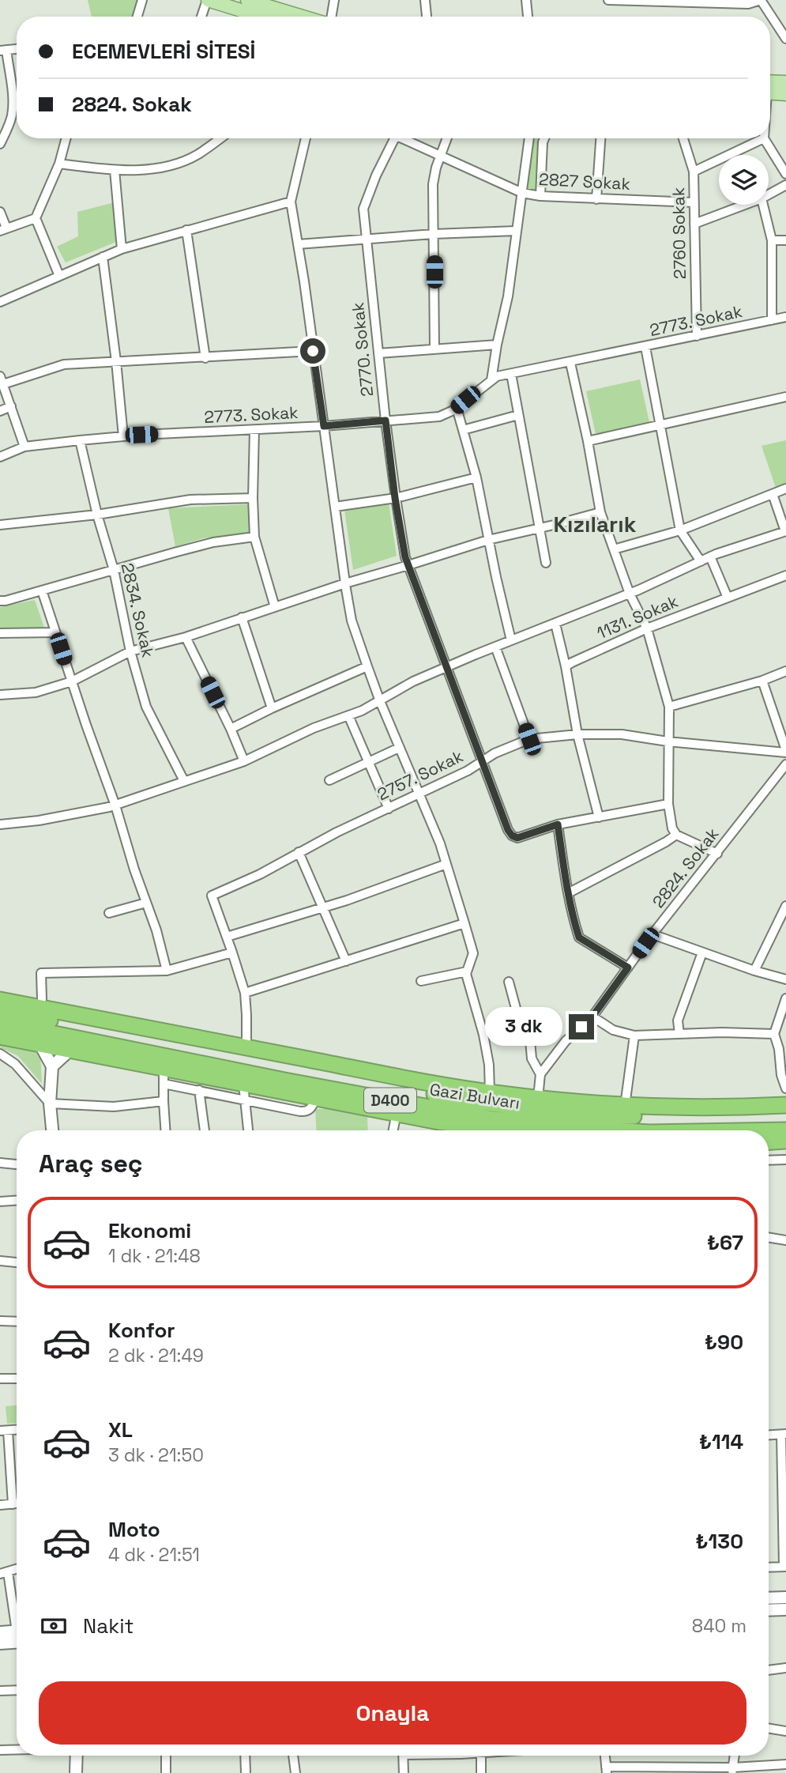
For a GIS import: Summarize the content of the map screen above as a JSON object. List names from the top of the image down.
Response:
{
  "streets": {
    "highway": ["Gazi Bulvarı", "D400"],
    "street": [
      "2827 Sokak",
      "2760 Sokak",
      "2773. Sokak",
      "2770. Sokak",
      "2834. Sokak",
      "1131. Sokak",
      "2757. Sokak",
      "2824. Sokak"
    ]
  },
  "crossings": [
    ["2827 Sokak", "2760 Sokak"],
    ["2760 Sokak", "2773. Sokak"],
    ["2773. Sokak", "2770. Sokak"],
    ["2773. Sokak", "2834. Sokak"],
    ["2770. Sokak", "2757. Sokak"]
  ],
  "districts": ["Kızılarık"],
  "page": {
    "banner": ["ECEMEVLERİ SİTESİ", "2824. Sokak"],
    "bubble": "3 dk",
    "heading": "Araç seç",
    "list": [
      {
        "name": "Ekonomi",
        "note": "1 dk · 21:48",
        "value": "₺67"
      },
      {
        "name": "Konfor",
        "note": "2 dk · 21:49",
        "value": "₺90"
      },
      {
        "name": "XL",
        "note": "3 dk · 21:50",
        "value": "₺114"
      },
      {
        "name": "Moto",
        "note": "4 dk · 21:51",
        "value": "₺130"
      }
    ],
    "pay": ["Nakit", "840 m"],
    "buttons": "Onayla"
  }
}
